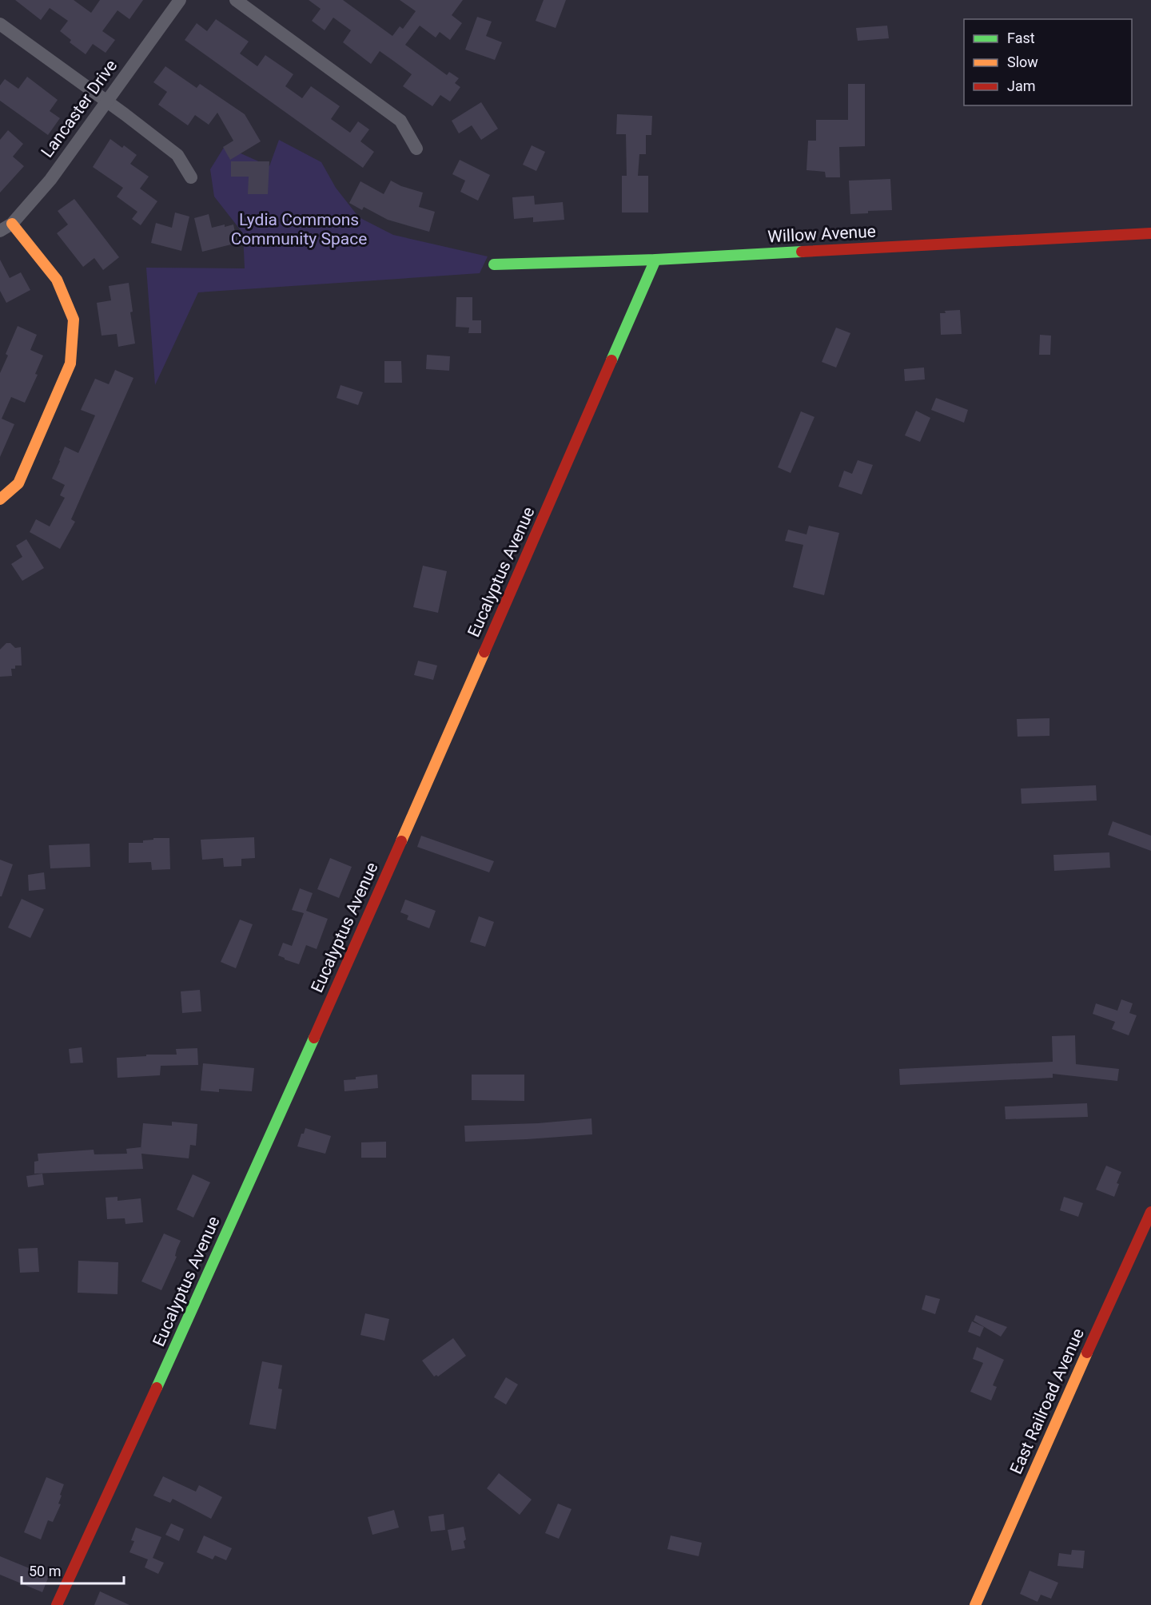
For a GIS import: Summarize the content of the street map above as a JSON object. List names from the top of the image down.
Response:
{
  "streets": {
    "street": [
      "Lancaster Drive",
      "Willow Avenue",
      "Eucalyptus Avenue",
      "East Railroad Avenue"
    ]
  },
  "crossings": [
    ["Willow Avenue", "Eucalyptus Avenue"]
  ],
  "parks": ["Lydia Commons Community Space"],
  "legend": ["Fast", "Slow", "Jam"],
  "scale_bar": "50 m"
}
